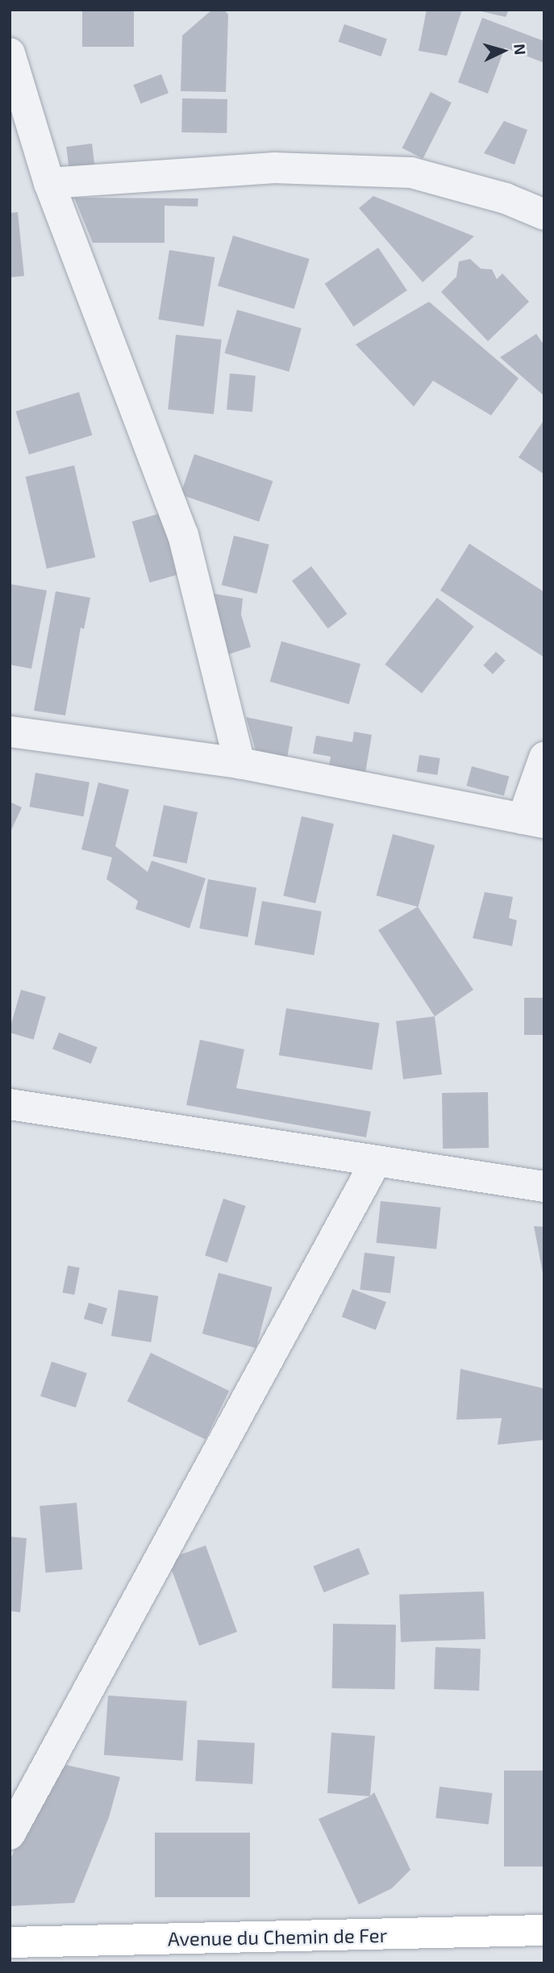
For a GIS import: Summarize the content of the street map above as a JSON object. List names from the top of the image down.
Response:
{
  "streets": {
    "main road": ["Avenue du Chemin de Fer"]
  },
  "north": "right"
}
